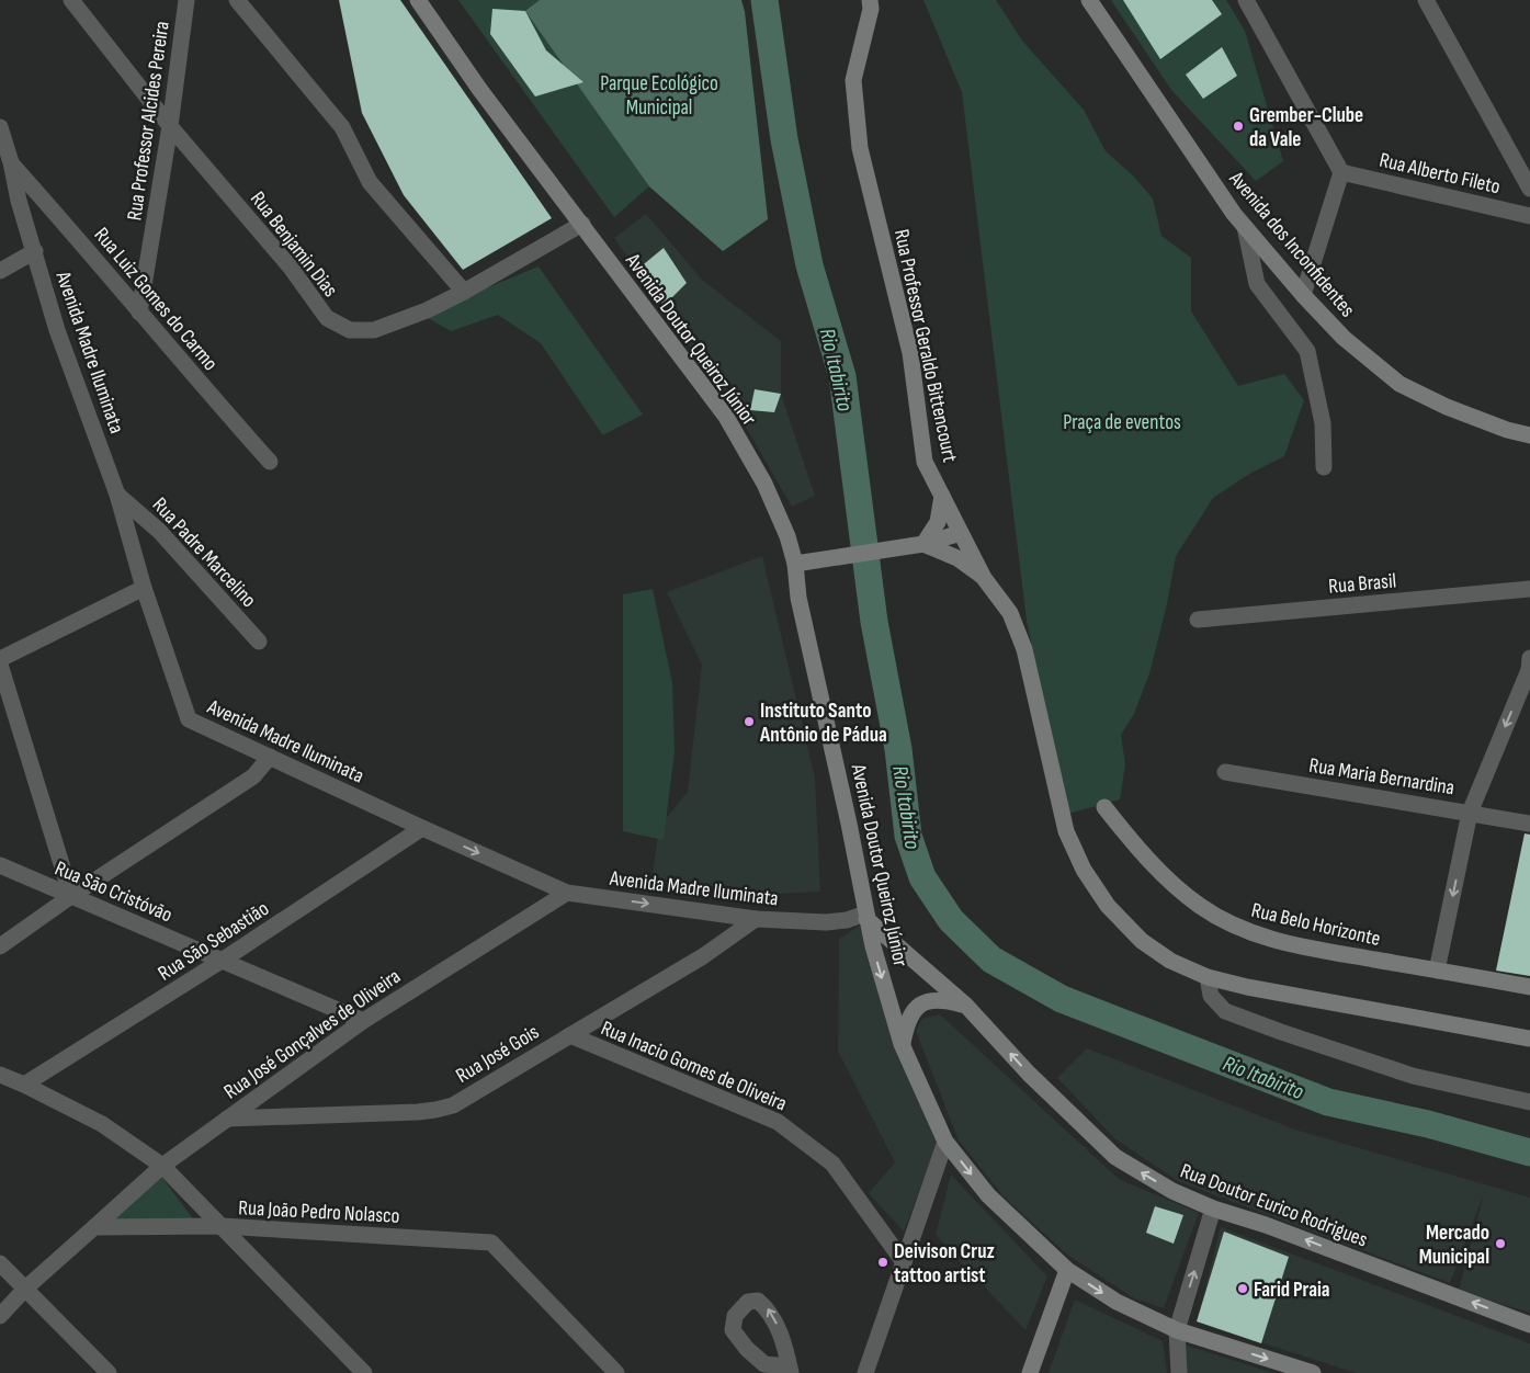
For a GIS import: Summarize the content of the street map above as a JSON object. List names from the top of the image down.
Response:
{
  "streets": {
    "main road": [
      "Avenida dos Inconfidentes",
      "Avenida Doutor Queiroz Júnior",
      "Rua Professor Geraldo Bittencourt",
      "Rua Belo Horizonte",
      "Rua Doutor Eurico Rodrigues"
    ],
    "street": [
      "Rua Professor Alcides Pereira",
      "Rua Alberto Fileto",
      "Rua Benjamin Dias",
      "Rua Luiz Gomes do Carmo",
      "Avenida Madre Iluminata",
      "Rua Padre Marcelino",
      "Rua Brasil",
      "Rua Maria Bernardina",
      "Rua São Cristóvão",
      "Rua São Sebastião",
      "Rua José Gonçalves de Oliveira",
      "Rua José Gois",
      "Rua Inacio Gomes de Oliveira",
      "Rua João Pedro Nolasco"
    ]
  },
  "crossings": [
    ["Rua Professor Alcides Pereira", "Rua Benjamin Dias"],
    ["Rua Professor Alcides Pereira", "Rua Luiz Gomes do Carmo"],
    ["Rua Benjamin Dias", "Avenida Doutor Queiroz Júnior"],
    ["Rua Luiz Gomes do Carmo", "Avenida Madre Iluminata"],
    ["Avenida Doutor Queiroz Júnior", "Avenida Madre Iluminata"],
    ["Avenida Doutor Queiroz Júnior", "Rua Doutor Eurico Rodrigues"],
    ["Avenida Madre Iluminata", "Rua Padre Marcelino"],
    ["Avenida Madre Iluminata", "Rua São Sebastião"],
    ["Avenida Madre Iluminata", "Rua José Gonçalves de Oliveira"],
    ["Avenida Madre Iluminata", "Rua José Gois"],
    ["Avenida Madre Iluminata", "Rua Doutor Eurico Rodrigues"],
    ["Rua São Cristóvão", "Rua São Sebastião"],
    ["Rua São Cristóvão", "Rua José Gonçalves de Oliveira"],
    ["Rua José Gonçalves de Oliveira", "Rua José Gois"],
    ["Rua José Gonçalves de Oliveira", "Rua João Pedro Nolasco"],
    ["Rua José Gois", "Rua Inacio Gomes de Oliveira"]
  ],
  "one_way": ["Rua Doutor Eurico Rodrigues"],
  "water": ["Rio Itabirito"],
  "parks": ["Parque Ecológico Municipal", "Praça de eventos"],
  "places": [
    "Grember-Clube da Vale",
    "Instituto Santo Antônio de Pádua",
    "Mercado Municipal",
    "Deivison Cruz tattoo artist",
    "Farid Praia"
  ]
}
